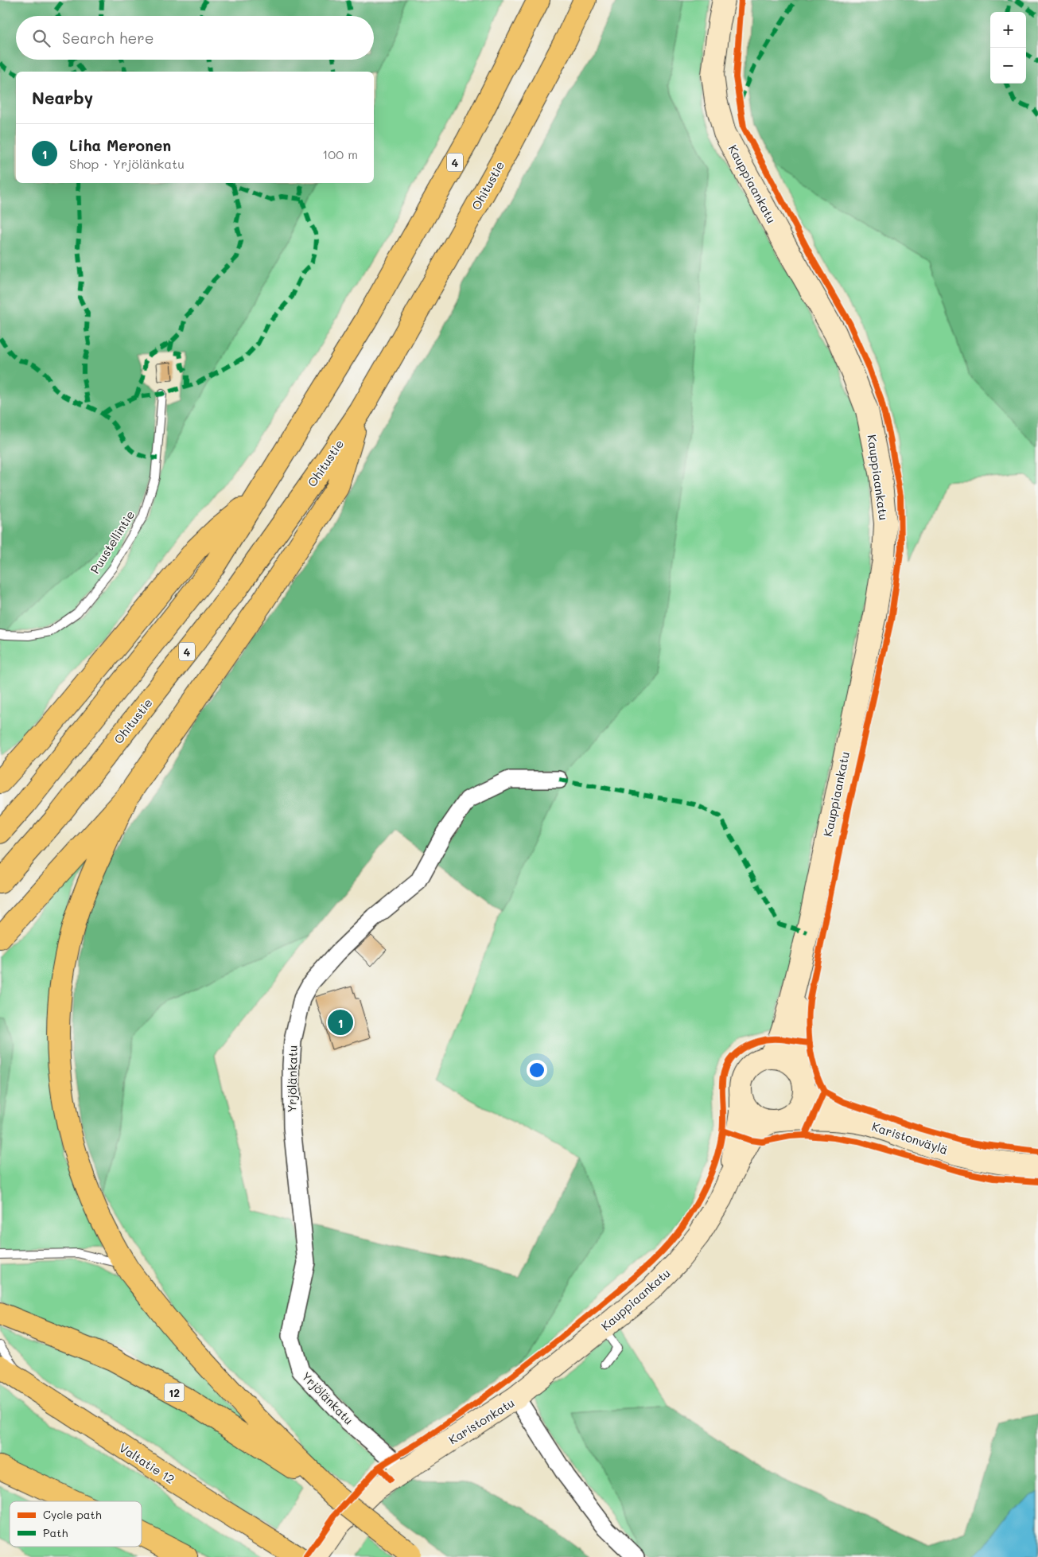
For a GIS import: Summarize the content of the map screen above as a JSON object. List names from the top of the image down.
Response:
{
  "streets": {
    "highway": [
      "4",
      "Ohitustie",
      "12",
      "Valtatie 12"
    ],
    "street": [
      "Kauppiaankatu",
      "Yrjölänkatu",
      "Karistonväylä",
      "Karistonkatu"
    ],
    "lane": ["Puustellintie"]
  },
  "crossings": [
    ["Kauppiaankatu", "Karistonväylä"],
    ["Kauppiaankatu", "Karistonkatu"],
    ["Yrjölänkatu", "Karistonkatu"]
  ],
  "legend": ["Cycle path", "Path"],
  "page": {
    "map_buttons": ["+", "−"],
    "search": "Search here",
    "heading": "Nearby",
    "list": [
      {
        "mark": "1",
        "name": "Liha Meronen",
        "note": "Shop · Yrjölänkatu",
        "value": "100 m"
      }
    ],
    "pins": "1"
  }
}
